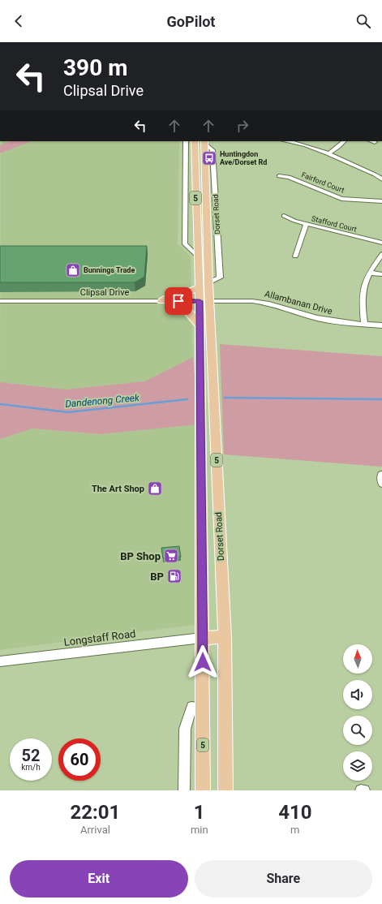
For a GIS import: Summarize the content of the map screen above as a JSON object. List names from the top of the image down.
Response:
{
  "streets": {
    "main road": ["5", "Dorset Road"],
    "street": [
      "Fairford Court",
      "Stafford Court",
      "Clipsal Drive",
      "Allambanan Drive",
      "Longstaff Road"
    ]
  },
  "crossings": [
    ["Dorset Road", "Clipsal Drive"],
    ["Dorset Road", "Allambanan Drive"],
    ["Dorset Road", "Longstaff Road"],
    ["Clipsal Drive", "Allambanan Drive"]
  ],
  "water": ["Dandenong Creek"],
  "places": {
    "bus stop": ["Huntingdon Ave/Dorset Rd"],
    "shop": ["Bunnings Trade", "The Art Shop"],
    "supermarket": ["BP Shop"],
    "fuel station": ["BP"]
  },
  "north": "top",
  "page": {
    "header": "GoPilot",
    "turn": ["390 m", "Clipsal Drive"],
    "speed": "52 km/h",
    "limit": "60",
    "eta": [
      "22:01",
      "Arrival",
      "1",
      "min",
      "410",
      "m"
    ],
    "buttons": ["Exit", "Share"]
  }
}
